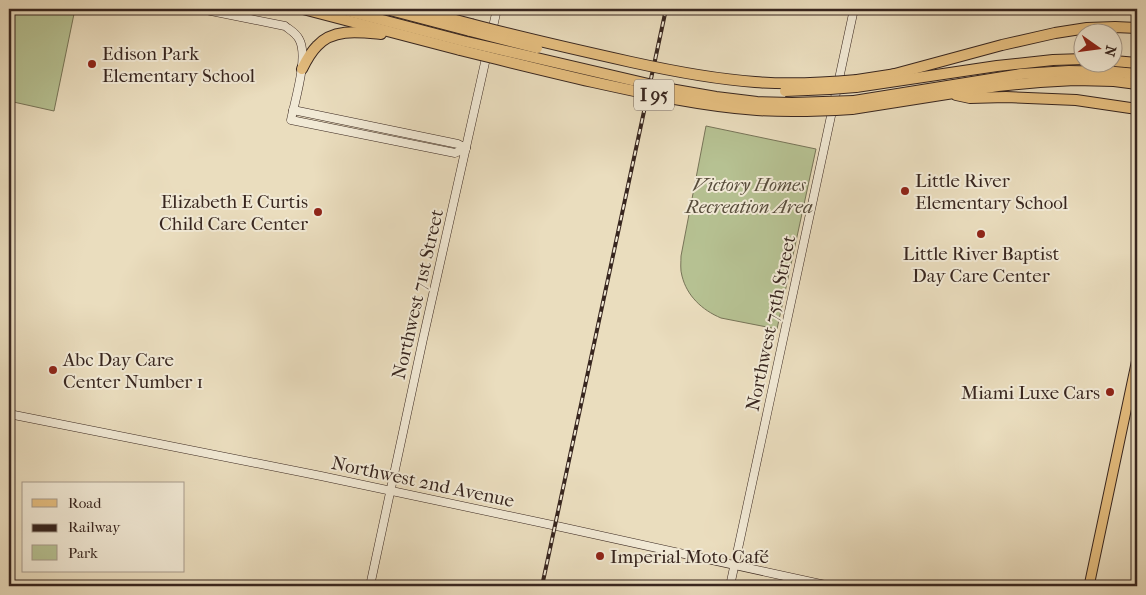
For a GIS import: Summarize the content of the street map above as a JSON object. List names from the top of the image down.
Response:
{
  "streets": {
    "highway": ["I 95"],
    "street": ["Northwest 71st Street", "Northwest 75th Street", "Northwest 2nd Avenue"]
  },
  "crossings": [
    ["Northwest 71st Street", "Northwest 2nd Avenue"],
    ["Northwest 75th Street", "Northwest 2nd Avenue"]
  ],
  "parks": ["Victory Homes Recreation Area"],
  "places": [
    "Edison Park Elementary School",
    "Little River Elementary School",
    "Elizabeth E Curtis Child Care Center",
    "Little River Baptist Day Care Center",
    "Abc Day Care Center Number 1",
    "Miami Luxe Cars",
    "Imperial Moto Café"
  ],
  "legend": ["Road", "Railway", "Park"],
  "north": "right"
}
